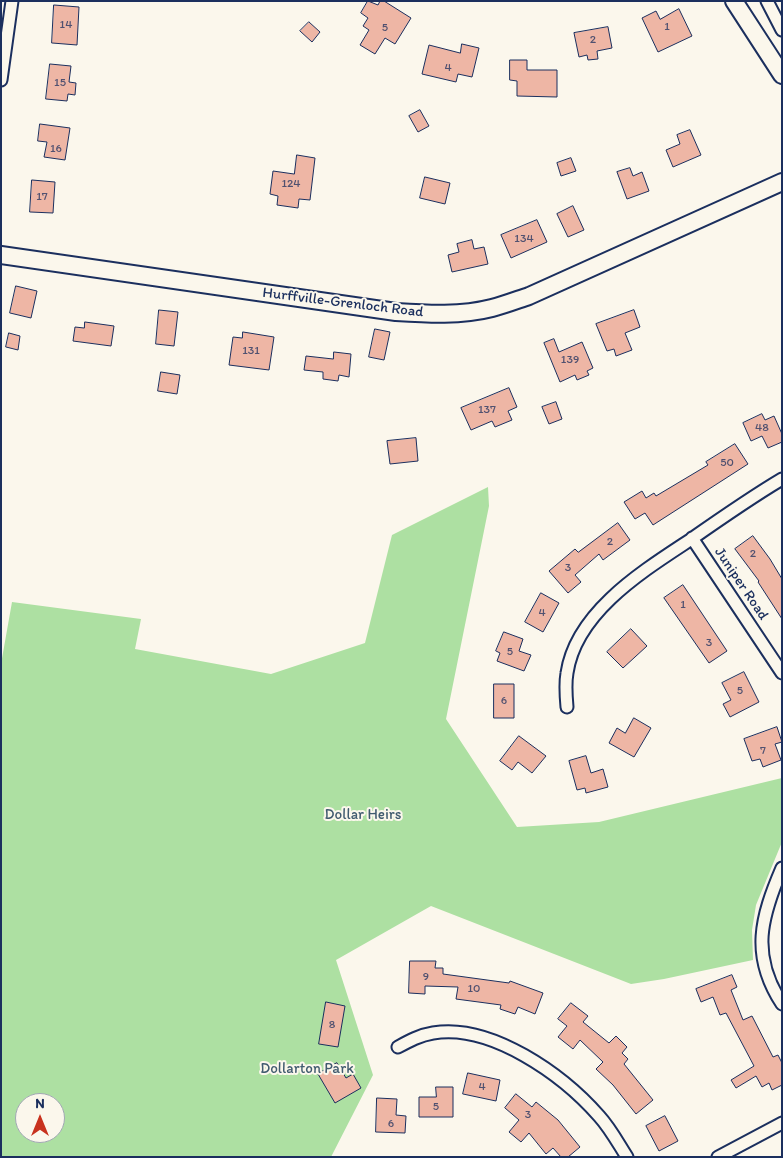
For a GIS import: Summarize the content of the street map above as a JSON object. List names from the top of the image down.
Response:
{
  "streets": {
    "main road": ["Hurffville-Grenloch Road"],
    "street": ["Juniper Road"]
  },
  "parks": ["Dollar Heirs", "Dollarton Park"],
  "house_numbers": [
    "14",
    "1",
    "5",
    "2",
    "4",
    "15",
    "16",
    "124",
    "17",
    "134",
    "131",
    "139",
    "137",
    "48",
    "50",
    "2",
    "2",
    "3",
    "1",
    "4",
    "3",
    "5",
    "5",
    "6",
    "7",
    "9",
    "10",
    "8",
    "4",
    "5",
    "3",
    "6"
  ],
  "north": "top"
}
